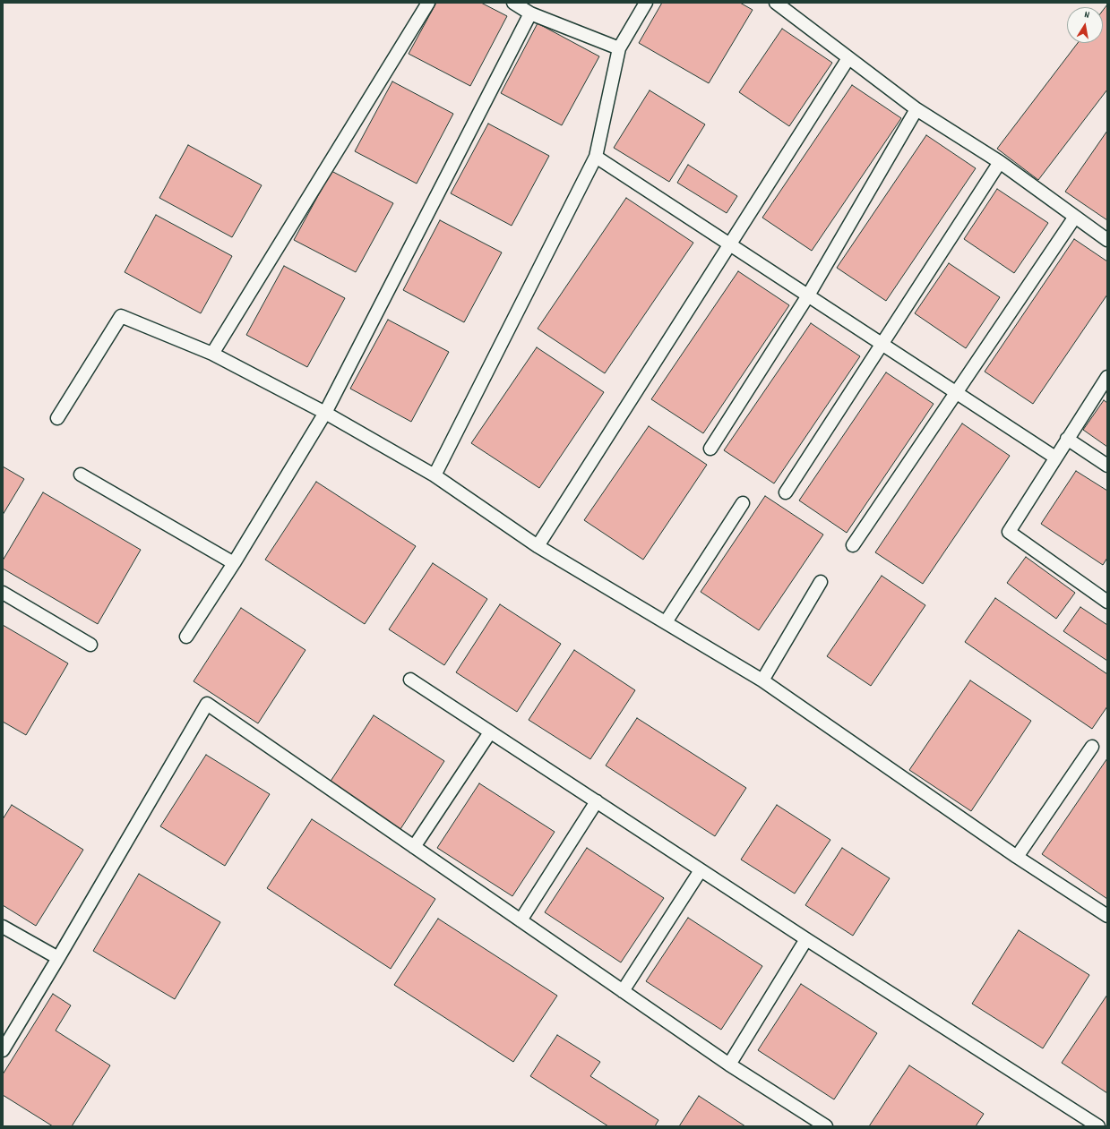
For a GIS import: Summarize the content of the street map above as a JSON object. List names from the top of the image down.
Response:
{
  "north": "top"
}
